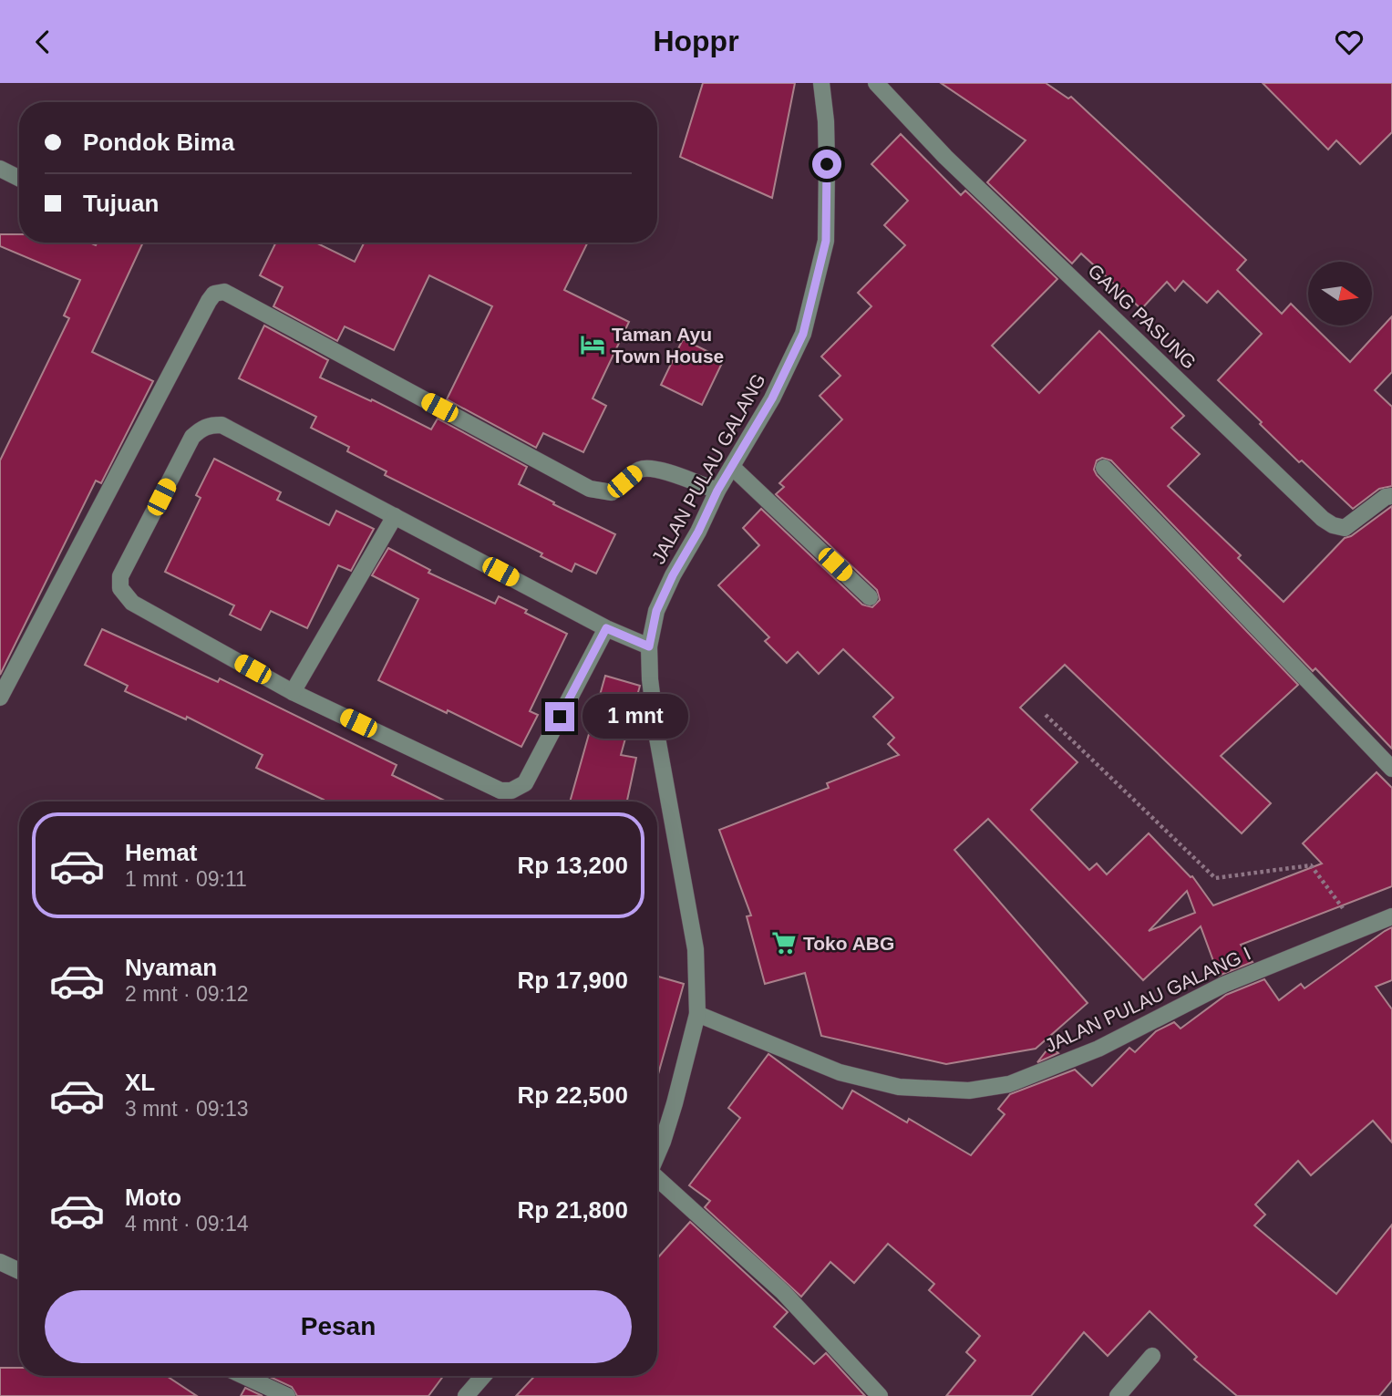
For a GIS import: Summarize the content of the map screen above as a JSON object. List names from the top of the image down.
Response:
{
  "streets": {
    "street": ["GANG PASUNG", "JALAN PULAU GALANG", "JALAN PULAU GALANG I"]
  },
  "crossings": [
    ["JALAN PULAU GALANG", "JALAN PULAU GALANG I"]
  ],
  "places": {
    "hotel": ["Taman Ayu Town House"],
    "supermarket": ["Toko ABG"]
  },
  "north": "right",
  "page": {
    "header": "Hoppr",
    "banner": ["Pondok Bima", "Tujuan"],
    "bubble": "1 mnt",
    "list": [
      {
        "name": "Hemat",
        "note": "1 mnt · 09:11",
        "value": "Rp 13,200"
      },
      {
        "name": "Nyaman",
        "note": "2 mnt · 09:12",
        "value": "Rp 17,900"
      },
      {
        "name": "XL",
        "note": "3 mnt · 09:13",
        "value": "Rp 22,500"
      },
      {
        "name": "Moto",
        "note": "4 mnt · 09:14",
        "value": "Rp 21,800"
      }
    ],
    "buttons": "Pesan"
  }
}
